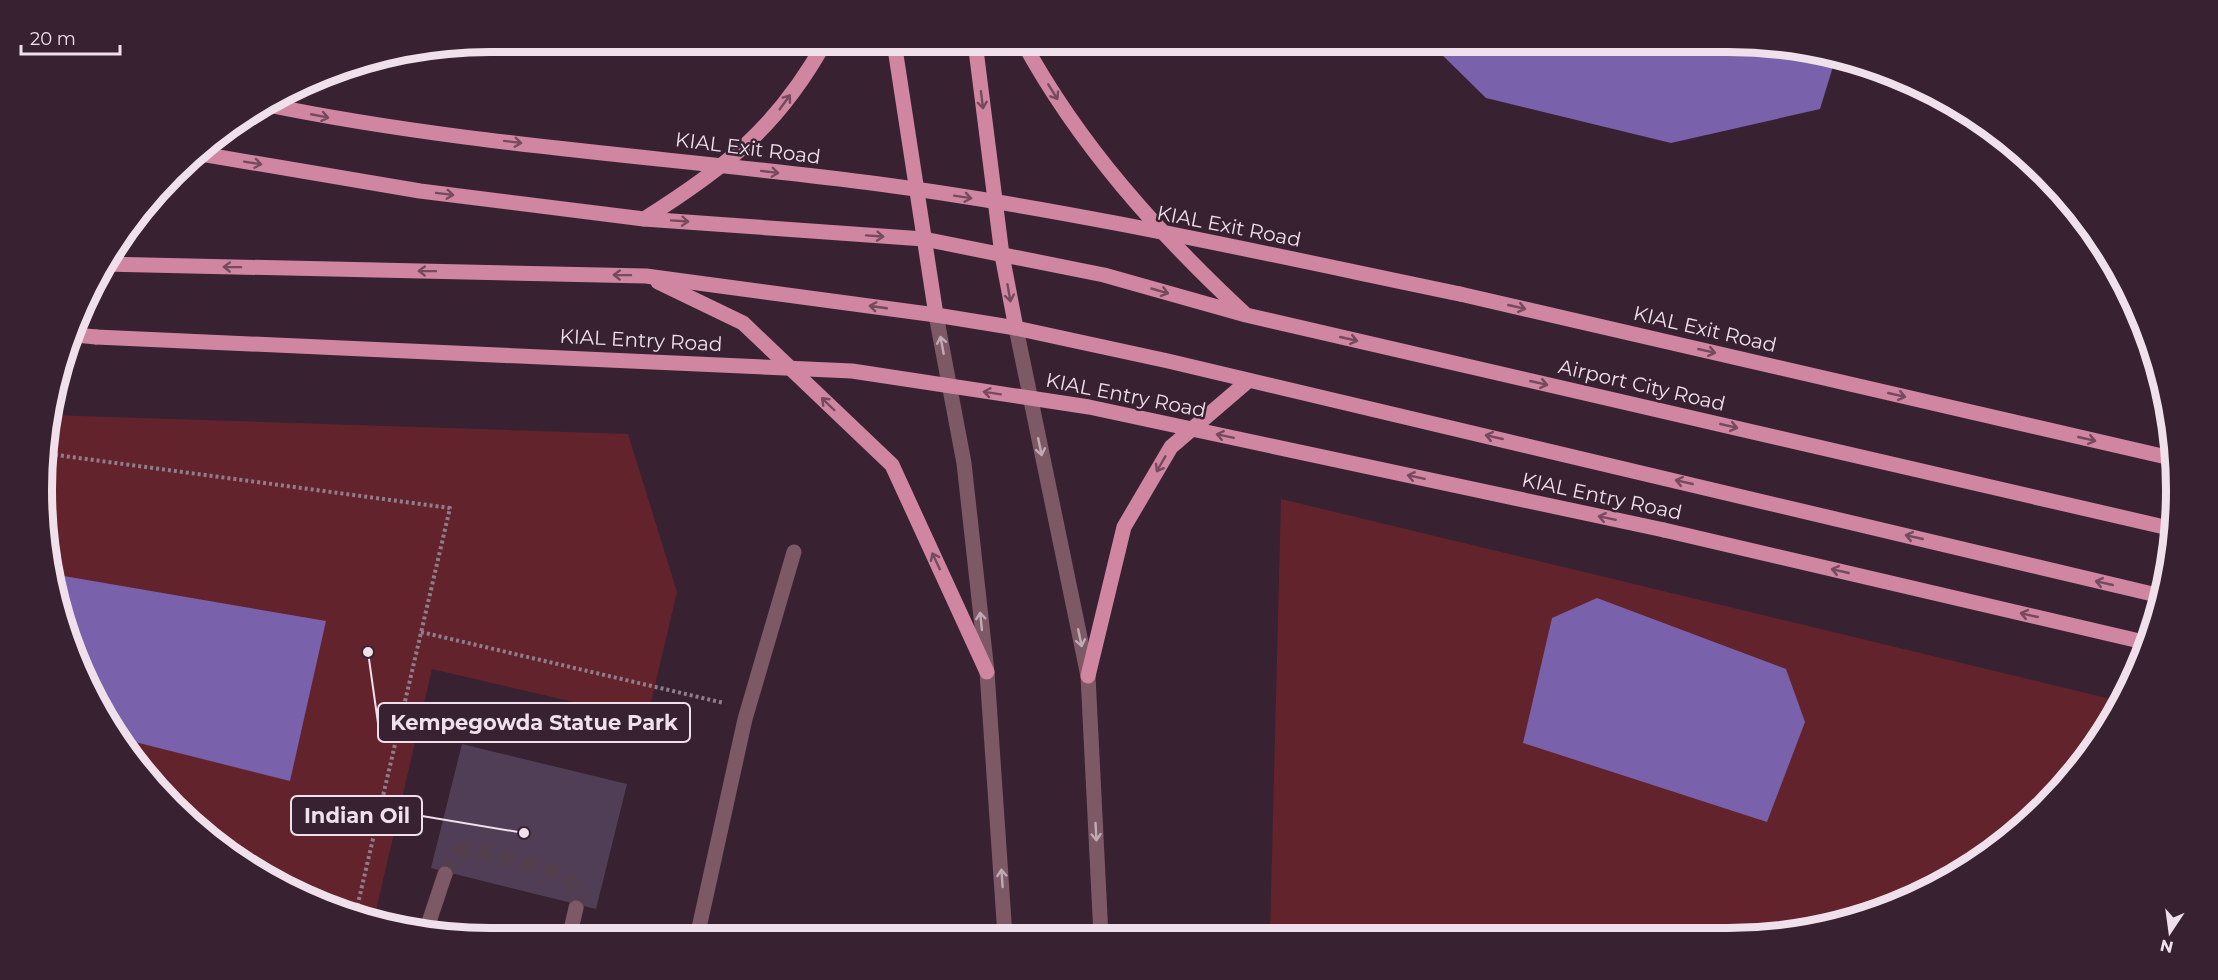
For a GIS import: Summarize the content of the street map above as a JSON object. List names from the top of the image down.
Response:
{
  "streets": {
    "main road": ["KIAL Exit Road", "KIAL Entry Road", "Airport City Road"]
  },
  "one_way": ["KIAL Entry Road", "Airport City Road"],
  "places": ["Kempegowda Statue Park", "Indian Oil"],
  "scale_bar": "20 m",
  "north": "bottom"
}
